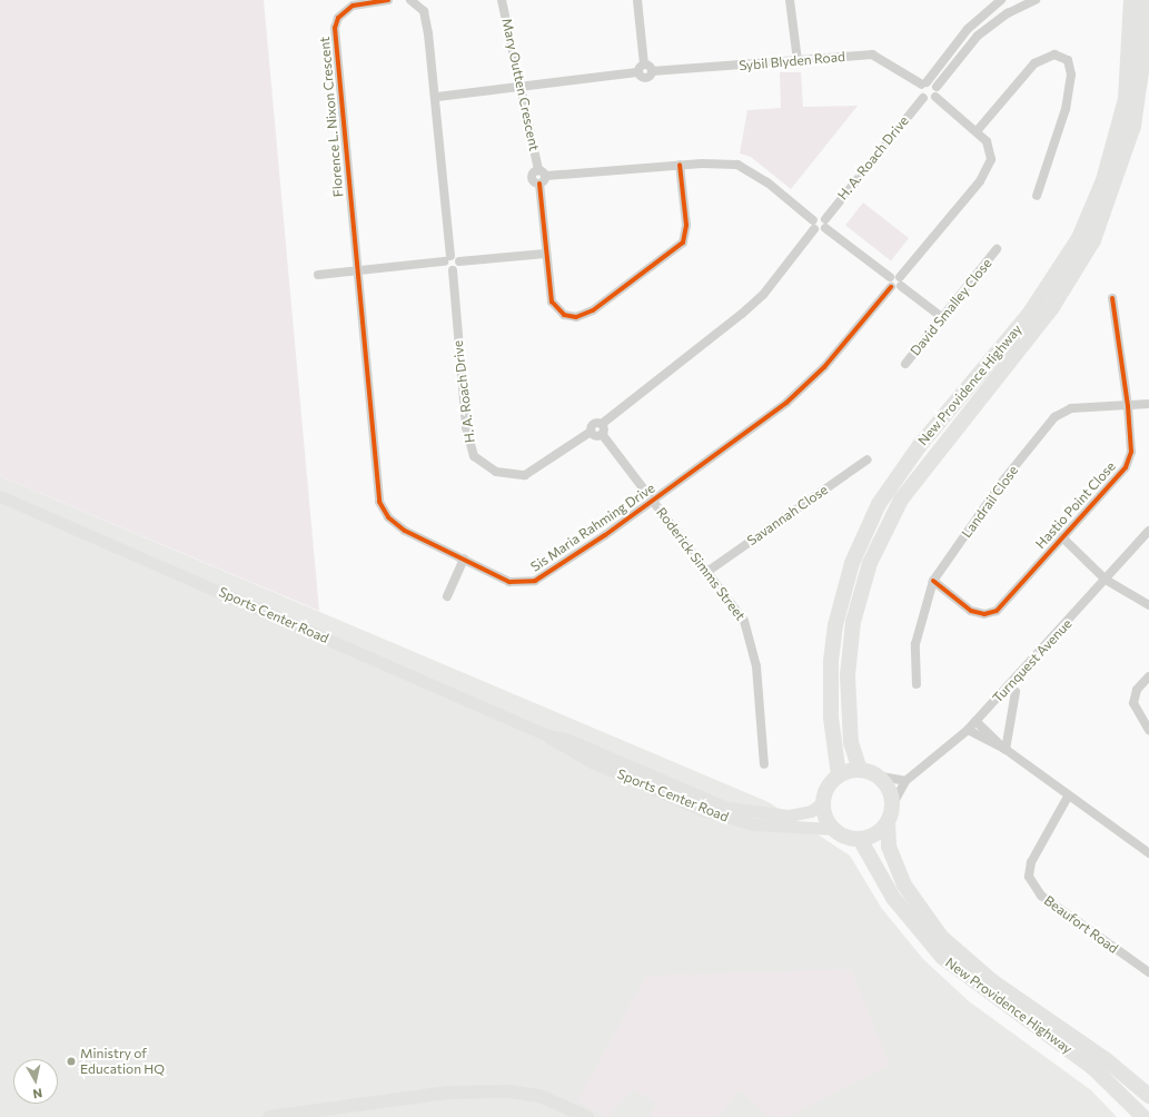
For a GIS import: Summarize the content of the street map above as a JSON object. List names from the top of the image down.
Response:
{
  "streets": {
    "highway": ["New Providence Highway"],
    "main road": ["Sports Center Road"],
    "street": [
      "Sybil Blyden Road",
      "Mary Outten Crescent",
      "Florence L. Nixon Crescent",
      "H. A. Roach Drive",
      "David Smalley Close",
      "Landrail Close",
      "Hastio Point Close",
      "Savannah Close",
      "Sis Maria Rahming Drive",
      "Roderick Simms Street",
      "Turnquest Avenue",
      "Beaufort Road"
    ]
  },
  "crossings": [
    ["Sybil Blyden Road", "Mary Outten Crescent"],
    ["Florence L. Nixon Crescent", "Sis Maria Rahming Drive"],
    ["New Providence Highway", "Sports Center Road"],
    ["Landrail Close", "Hastio Point Close"],
    ["Savannah Close", "Roderick Simms Street"],
    ["Sis Maria Rahming Drive", "Roderick Simms Street"]
  ],
  "places": ["Ministry of Education HQ"],
  "north": "bottom"
}
